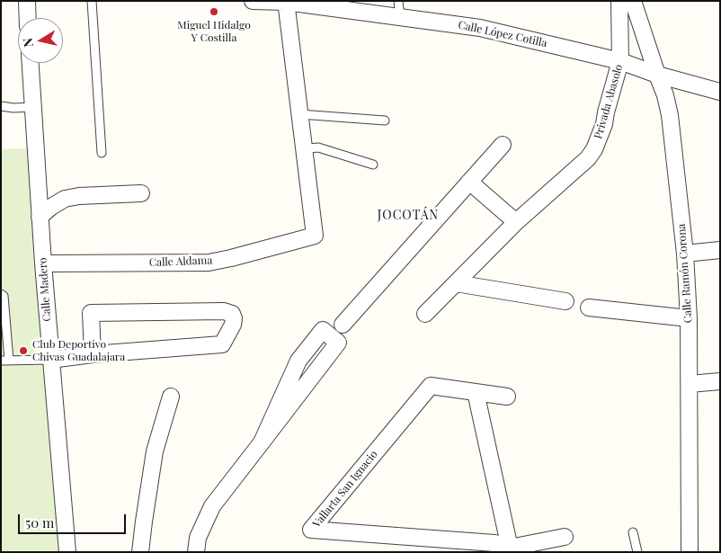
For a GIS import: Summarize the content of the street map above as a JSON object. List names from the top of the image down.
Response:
{
  "streets": {
    "street": [
      "Calle López Cotilla",
      "Privada Abasolo",
      "Calle Aldama",
      "Calle Ramón Corona",
      "Calle Madero",
      "Vallarta San Ignacio"
    ]
  },
  "crossings": [
    ["Calle López Cotilla", "Privada Abasolo"],
    ["Calle López Cotilla", "Calle Ramón Corona"],
    ["Calle Aldama", "Calle Madero"]
  ],
  "districts": ["JOCOTÁN"],
  "places": ["Miguel Hidalgo Y Costilla", "Club Deportivo Chivas Guadalajara"],
  "scale_bar": "50 m",
  "north": "left"
}
